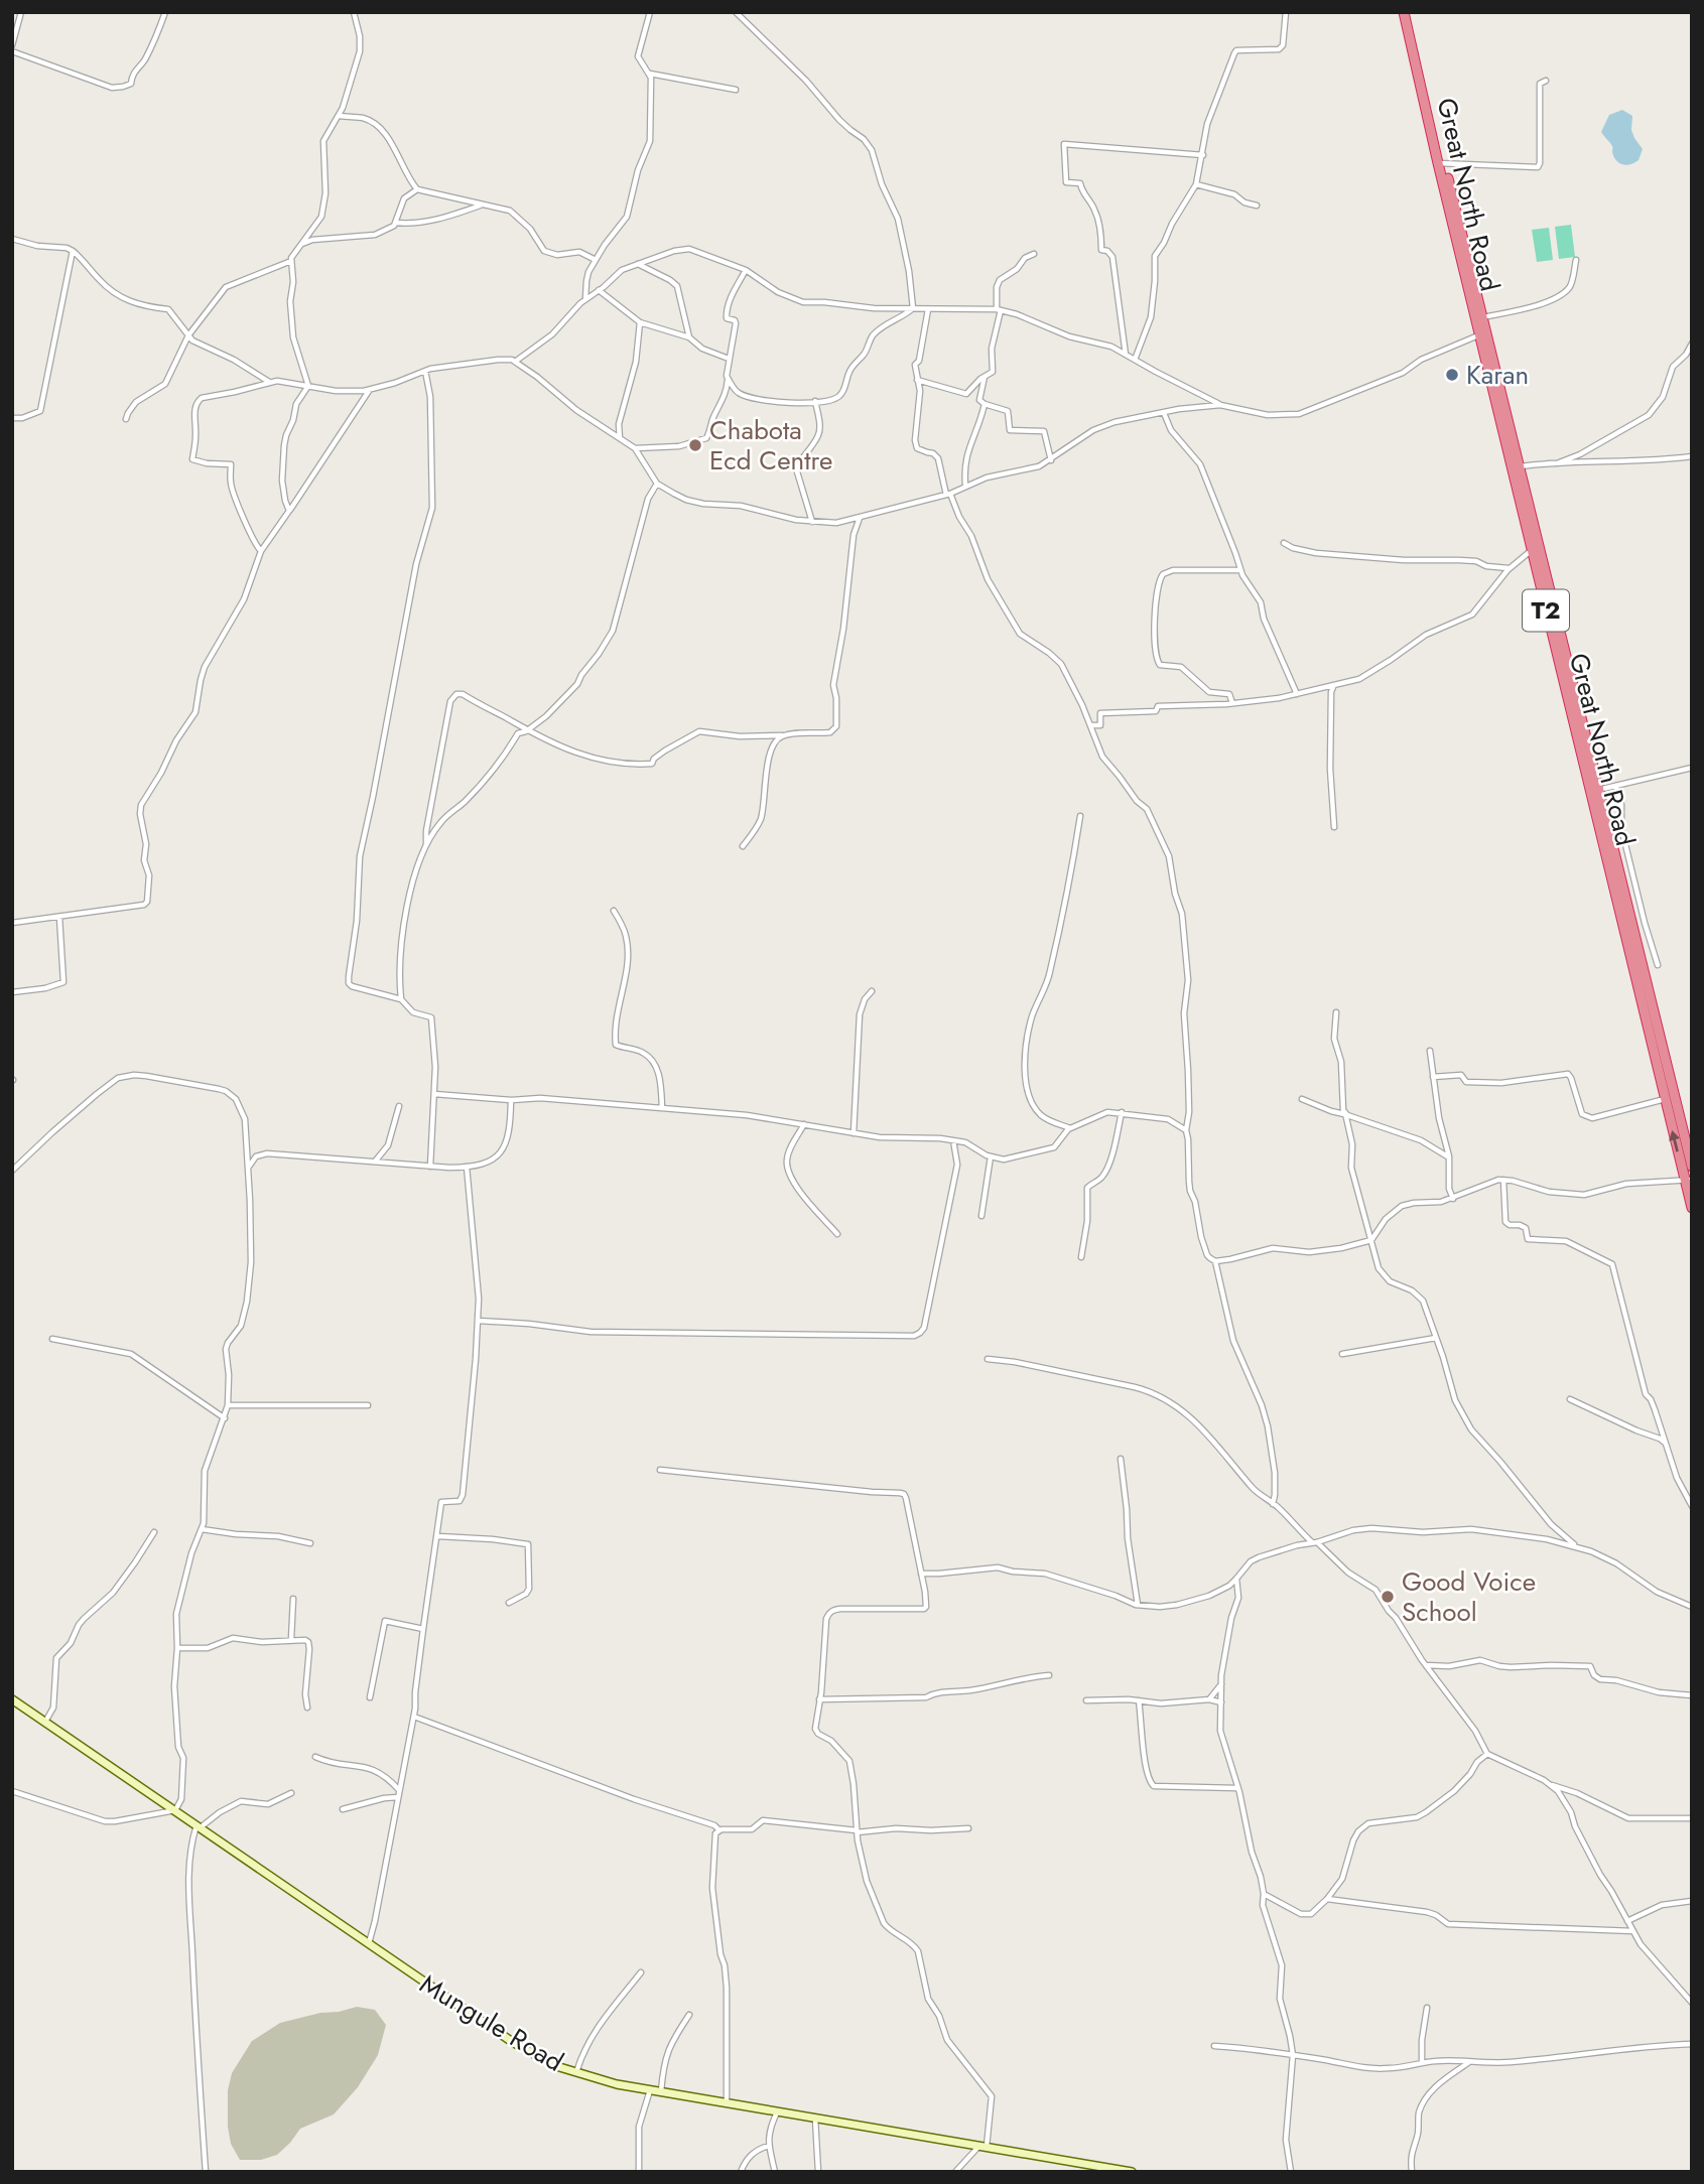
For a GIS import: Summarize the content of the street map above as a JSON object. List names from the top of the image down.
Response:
{
  "streets": {
    "highway": ["Great North Road", "T2"],
    "street": ["Mungule Road"]
  },
  "places": ["Karan", "Chabota Ecd Centre", "Good Voice School"]
}
